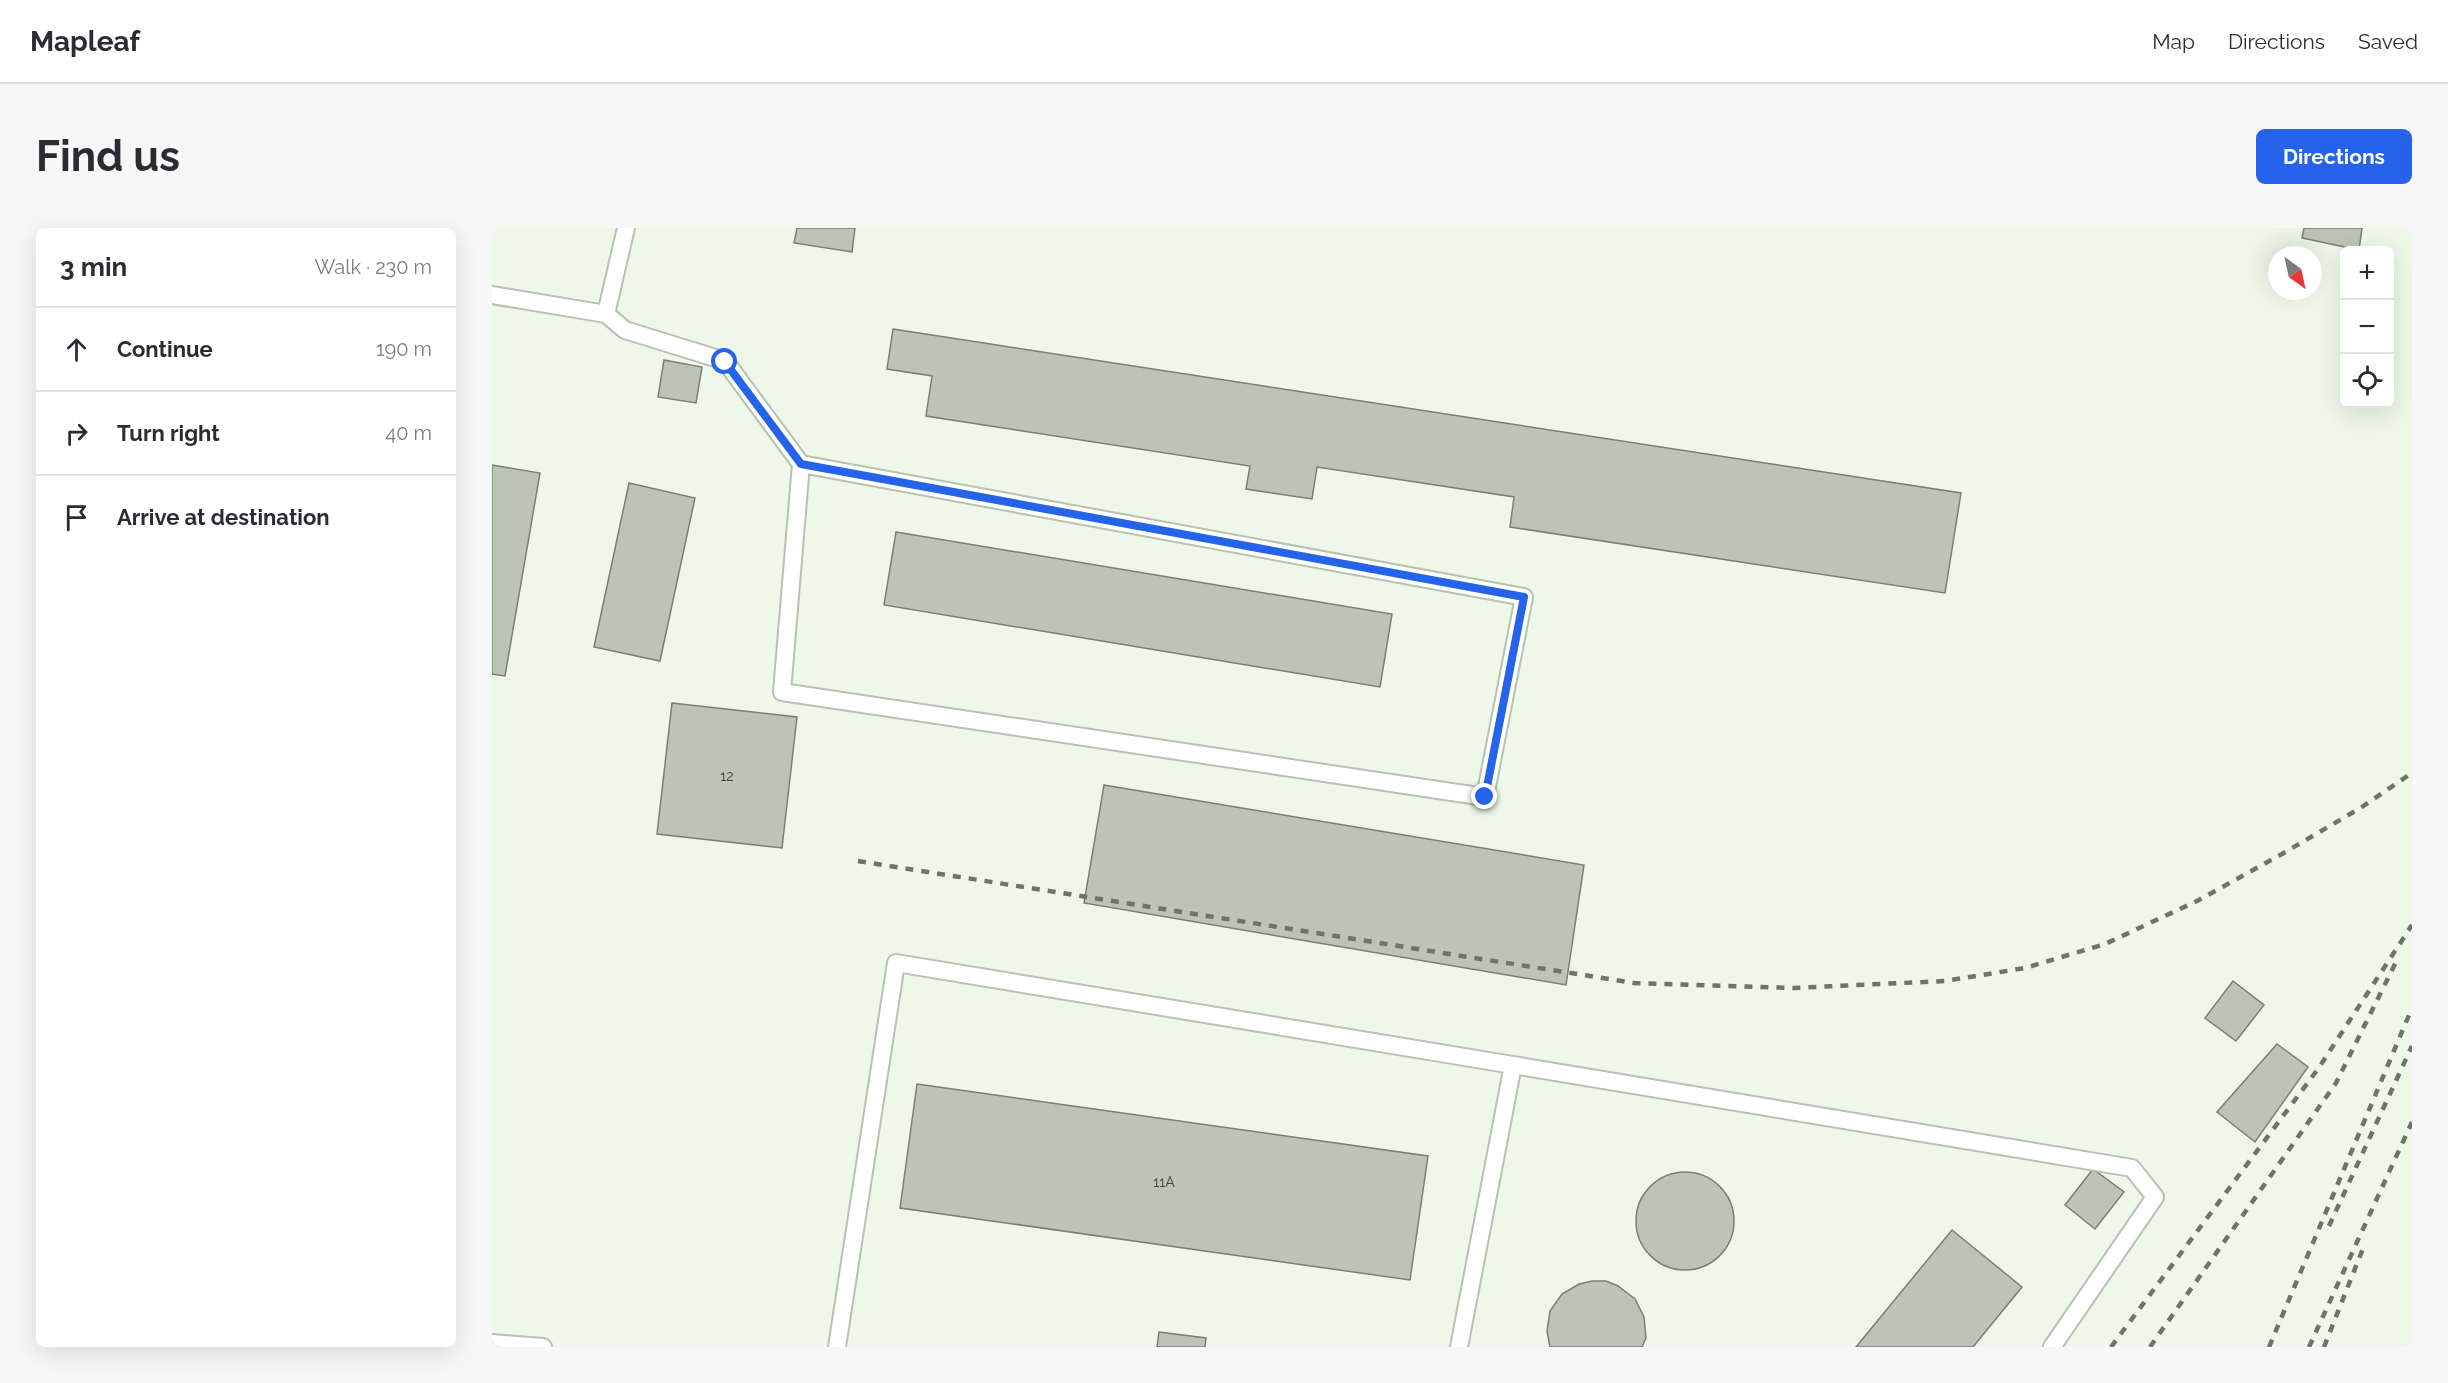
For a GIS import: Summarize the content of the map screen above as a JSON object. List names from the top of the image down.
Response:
{
  "house_numbers": ["12", "11А"],
  "north": "bottom right",
  "page": {
    "header": "Mapleaf",
    "nav": ["Map", "Directions", "Saved"],
    "buttons": "Directions",
    "title": "Find us",
    "heading": ["3 min", "Walk · 230 m"],
    "map_buttons": ["+", "−"],
    "list": [
      ["Continue", "190 m"],
      ["Turn right", "40 m"],
      "Arrive at destination"
    ]
  }
}
